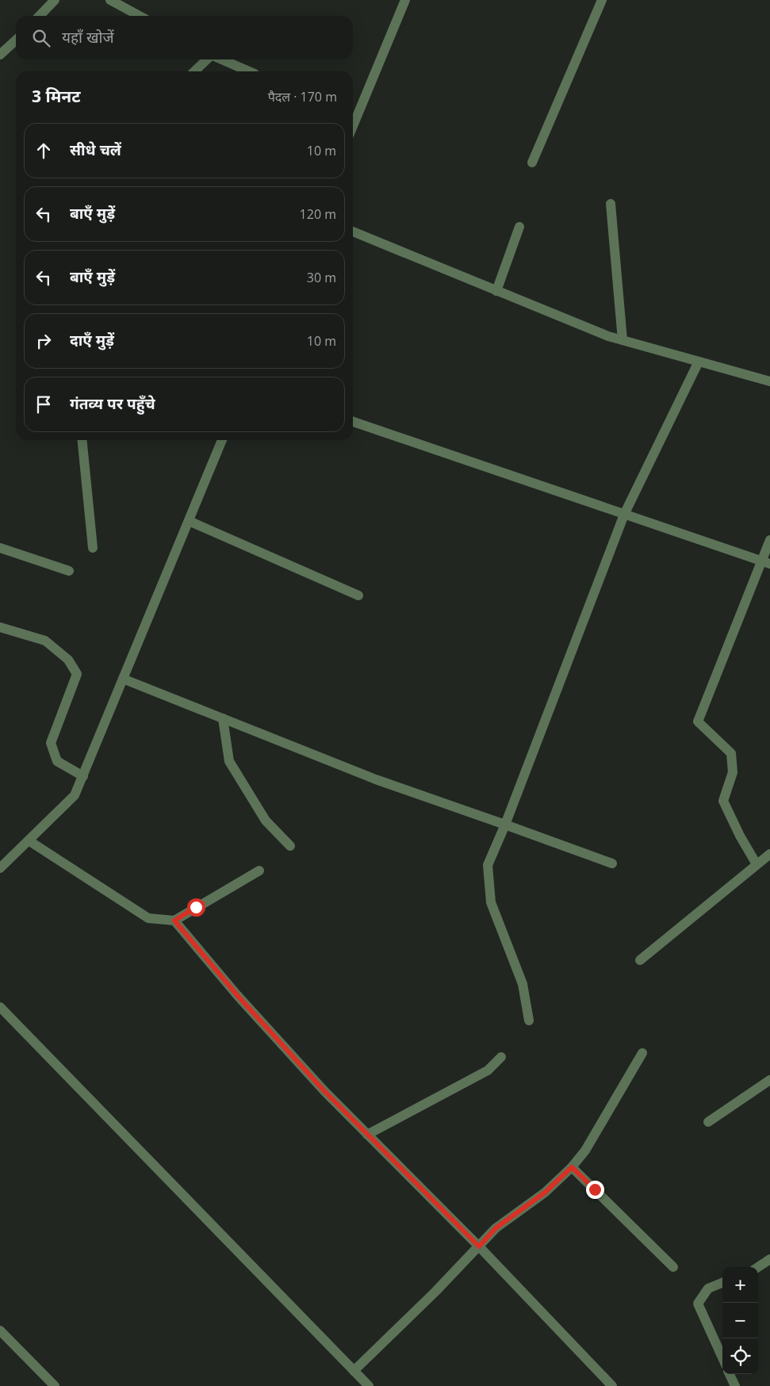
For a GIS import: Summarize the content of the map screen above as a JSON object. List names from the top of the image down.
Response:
{
  "page": {
    "search": "यहाँ खोजें",
    "heading": ["3 मिनट", "पैदल · 170 m"],
    "list": [
      ["सीधे चलें", "10 m"],
      ["बाएँ मुड़ें", "120 m"],
      ["बाएँ मुड़ें", "30 m"],
      ["दाएँ मुड़ें", "10 m"],
      "गंतव्य पर पहुँचे"
    ],
    "map_buttons": ["+", "−"]
  }
}
